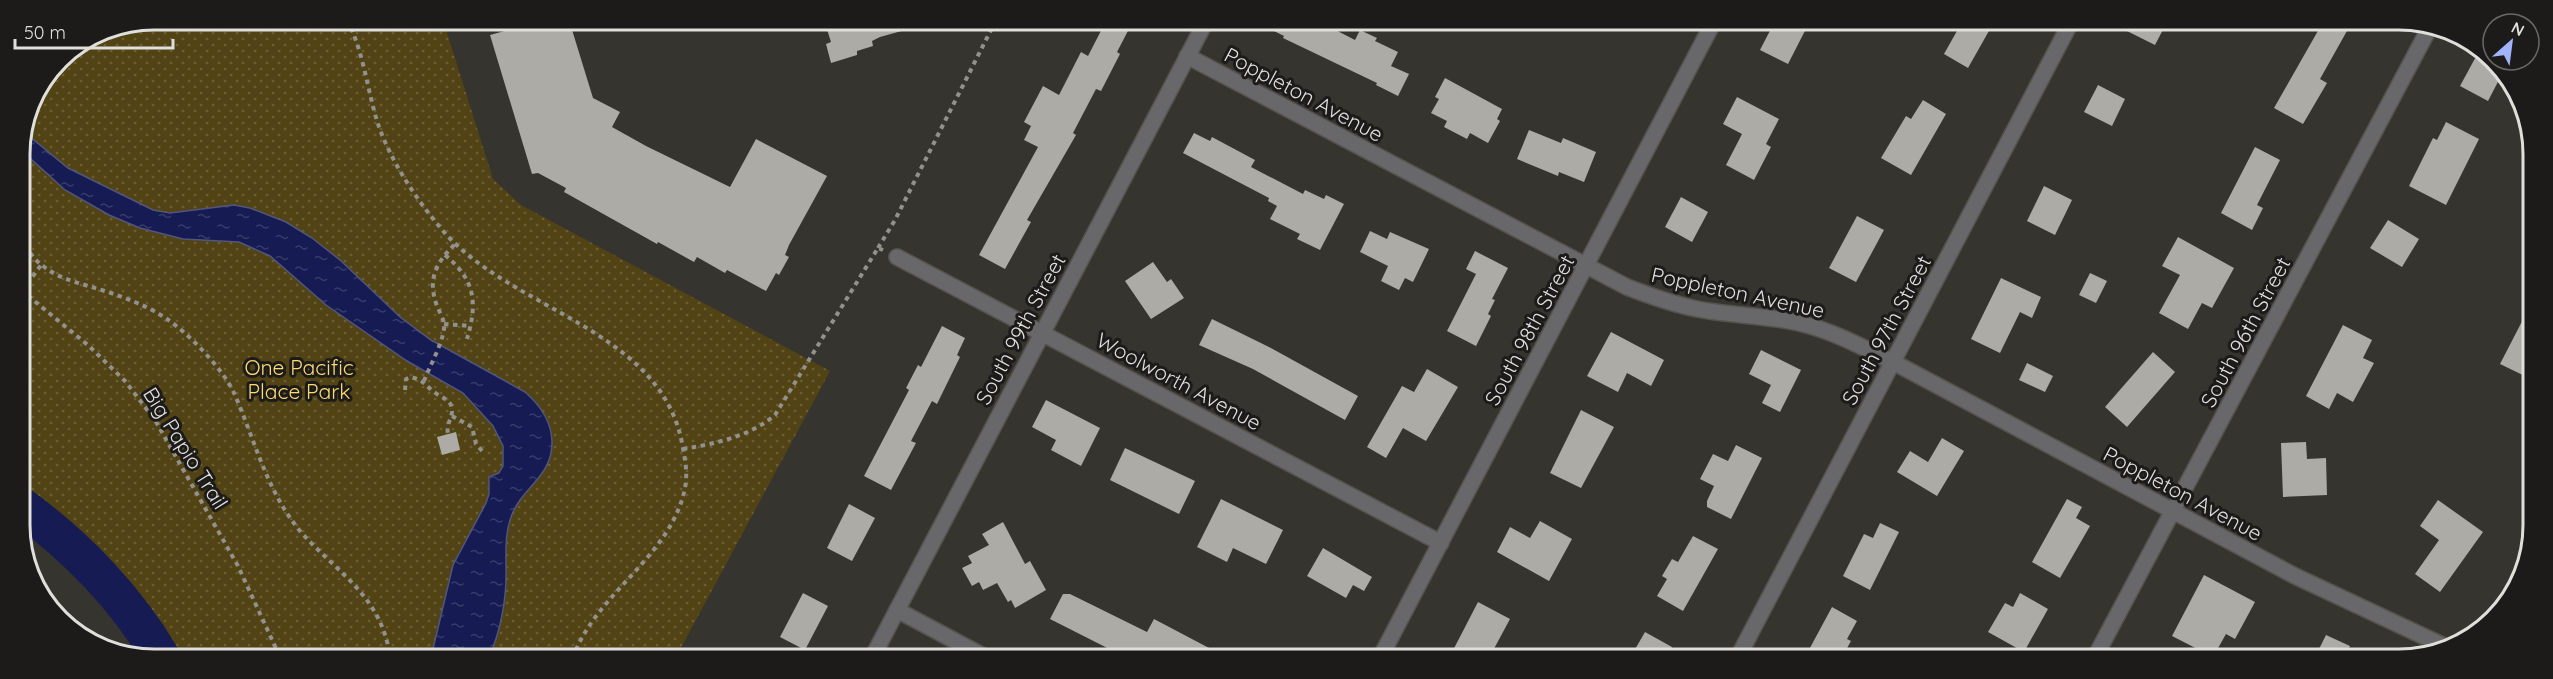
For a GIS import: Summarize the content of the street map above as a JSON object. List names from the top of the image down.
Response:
{
  "streets": {
    "street": [
      "Poppleton Avenue",
      "South 99th Street",
      "South 98th Street",
      "South 97th Street",
      "South 96th Street",
      "Woolworth Avenue"
    ],
    "path": ["Big Papio Trail"]
  },
  "crossings": [
    ["Poppleton Avenue", "South 99th Street"],
    ["Poppleton Avenue", "South 98th Street"],
    ["Poppleton Avenue", "South 97th Street"],
    ["Poppleton Avenue", "South 96th Street"],
    ["South 99th Street", "Woolworth Avenue"],
    ["South 98th Street", "Woolworth Avenue"]
  ],
  "parks": ["One Pacific Place Park"],
  "scale_bar": "50 m",
  "north": "top right"
}
